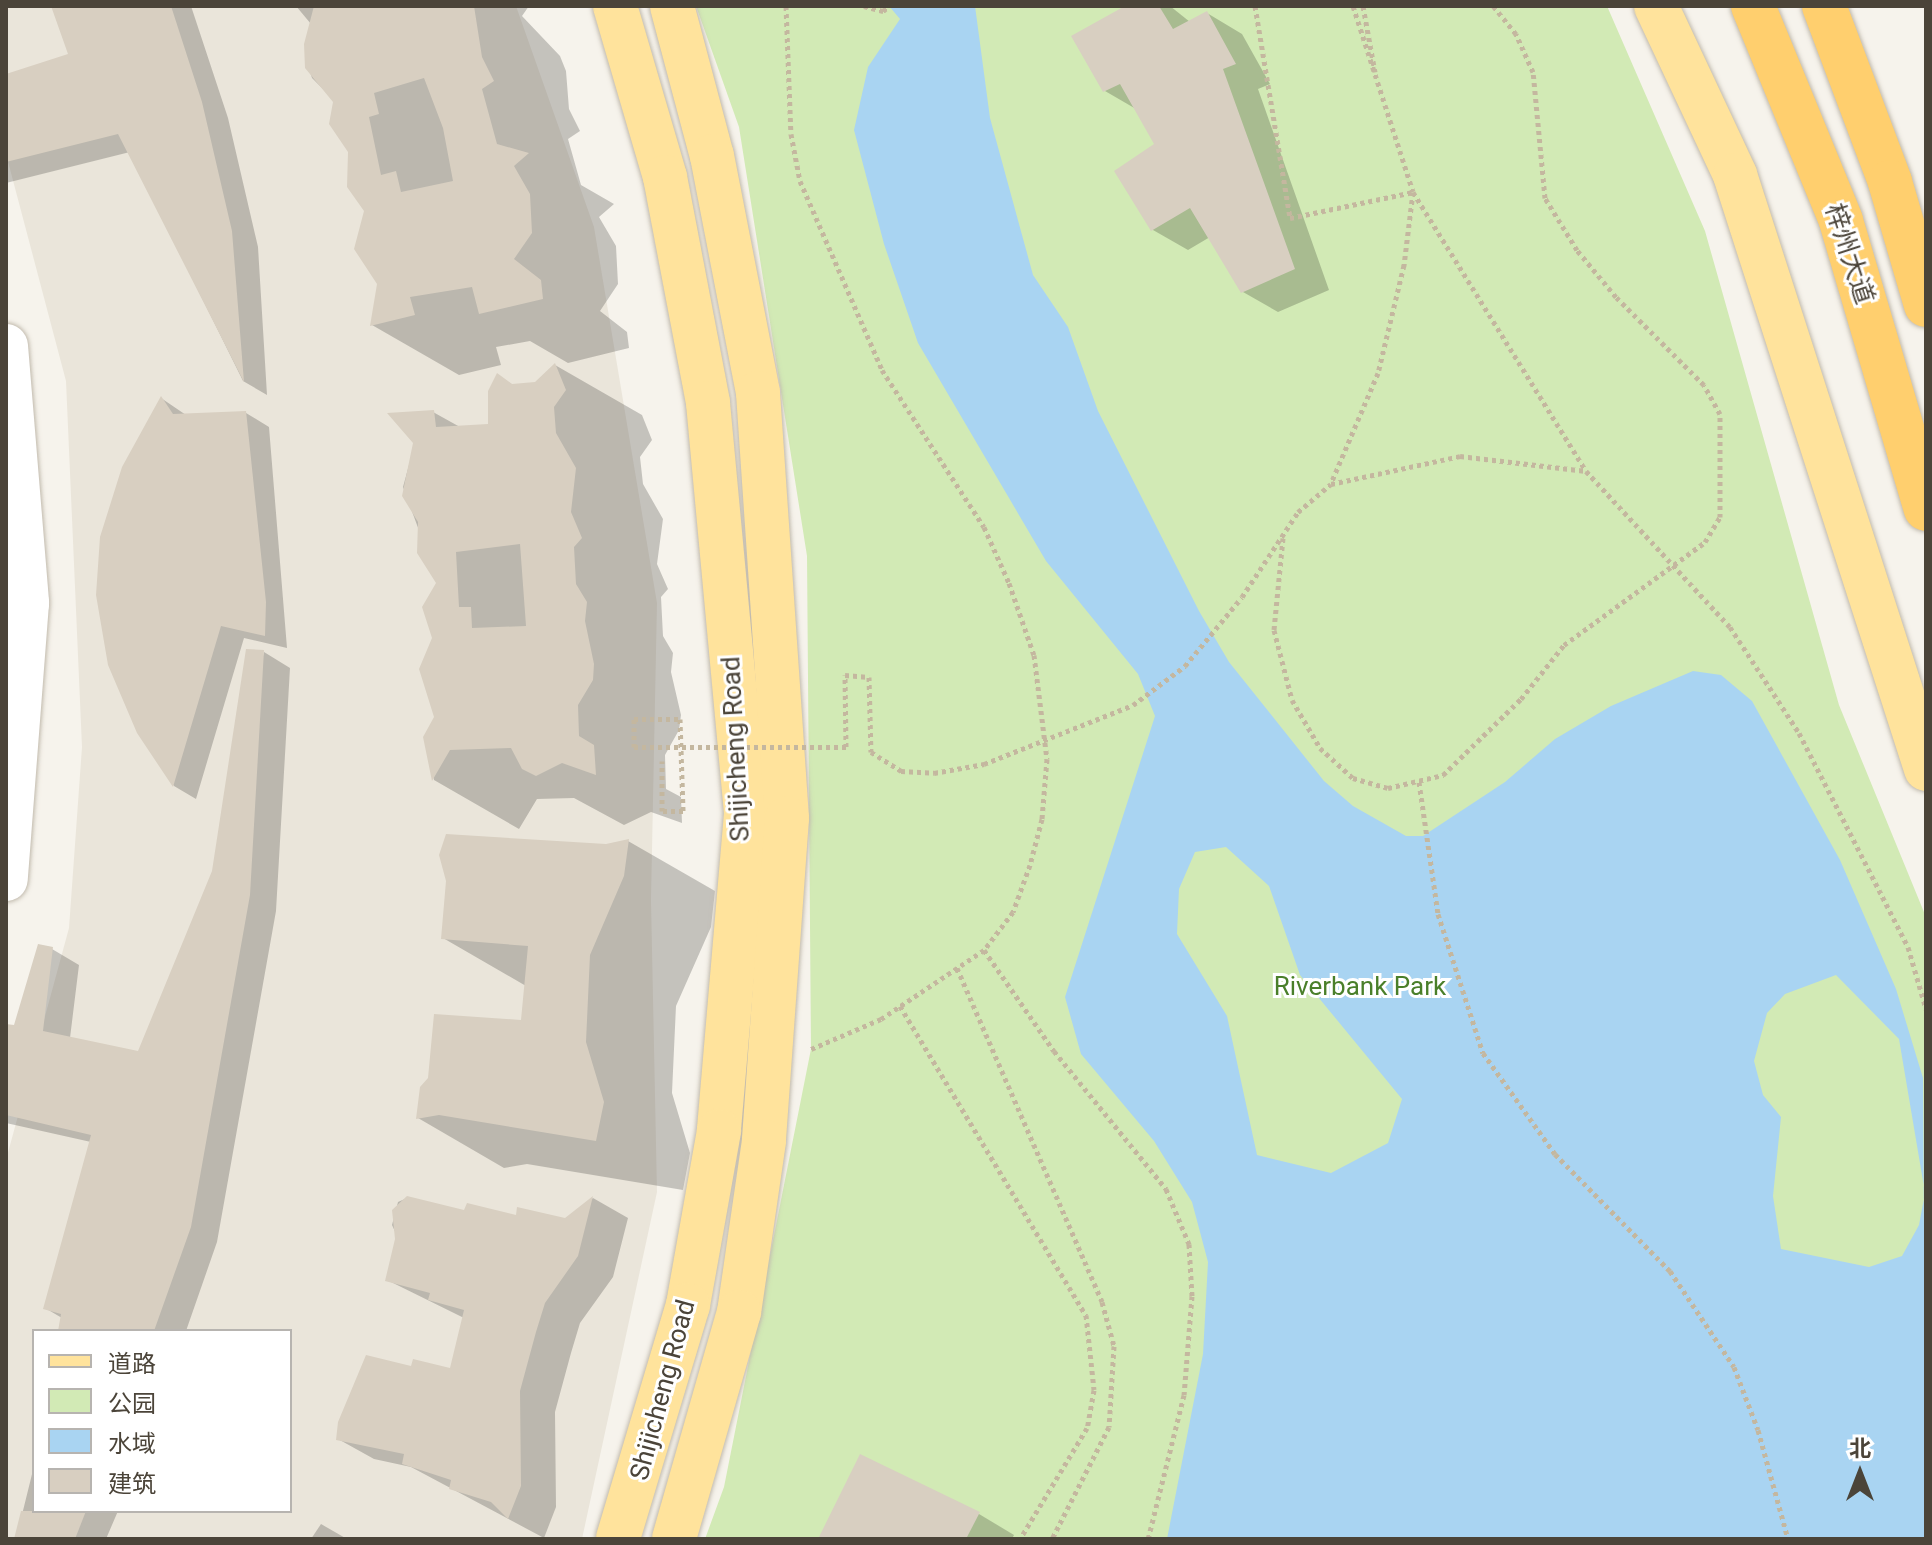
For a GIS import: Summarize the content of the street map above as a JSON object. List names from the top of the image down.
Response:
{
  "streets": {
    "highway": ["梓州大道"],
    "main road": ["Shijicheng Road"]
  },
  "parks": ["Riverbank Park"],
  "legend": [
    "道路",
    "公园",
    "水域",
    "建筑"
  ],
  "north": "top"
}
